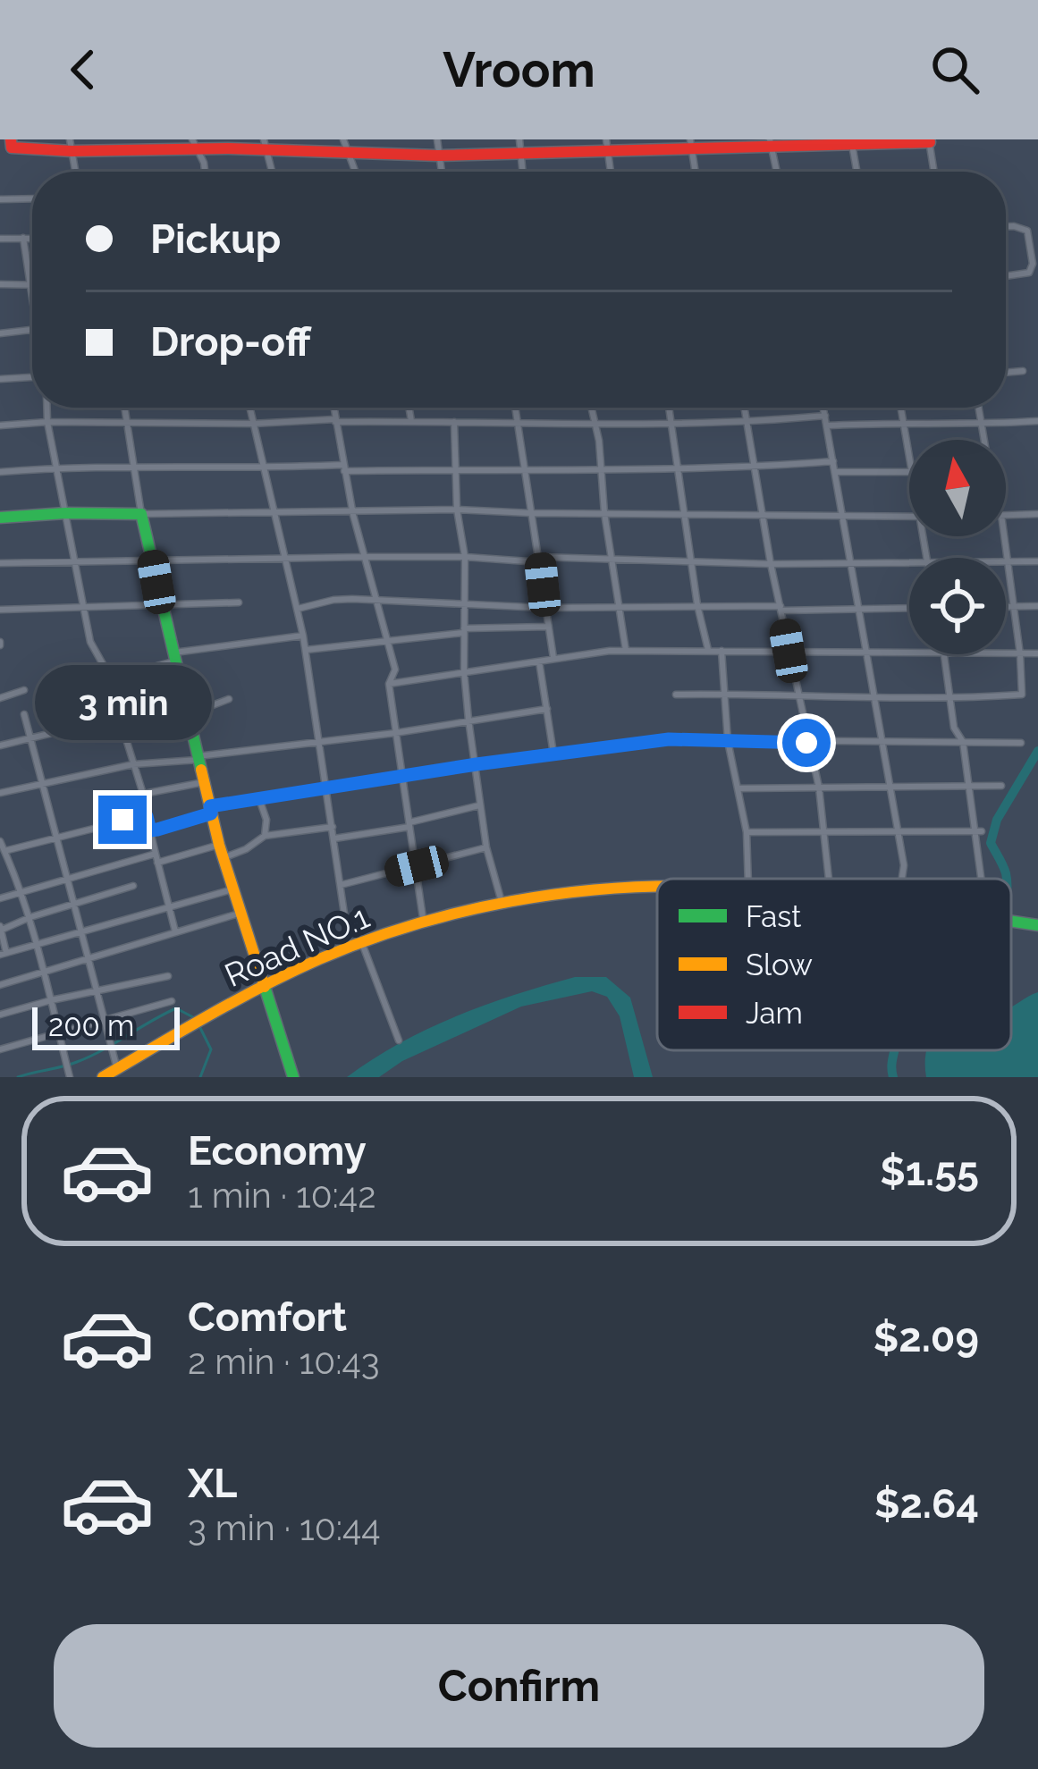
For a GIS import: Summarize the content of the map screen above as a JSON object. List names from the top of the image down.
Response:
{
  "streets": {
    "main road": ["Road NO.1"]
  },
  "legend": ["Fast", "Slow", "Jam"],
  "scale_bar": "200 m",
  "north": "top",
  "page": {
    "header": "Vroom",
    "banner": ["Pickup", "Drop-off"],
    "bubble": "3 min",
    "scale": "200 m",
    "list": [
      {
        "name": "Economy",
        "note": "1 min · 10:42",
        "value": "$1.55"
      },
      {
        "name": "Comfort",
        "note": "2 min · 10:43",
        "value": "$2.09"
      },
      {
        "name": "XL",
        "note": "3 min · 10:44",
        "value": "$2.64"
      }
    ],
    "buttons": "Confirm"
  }
}
